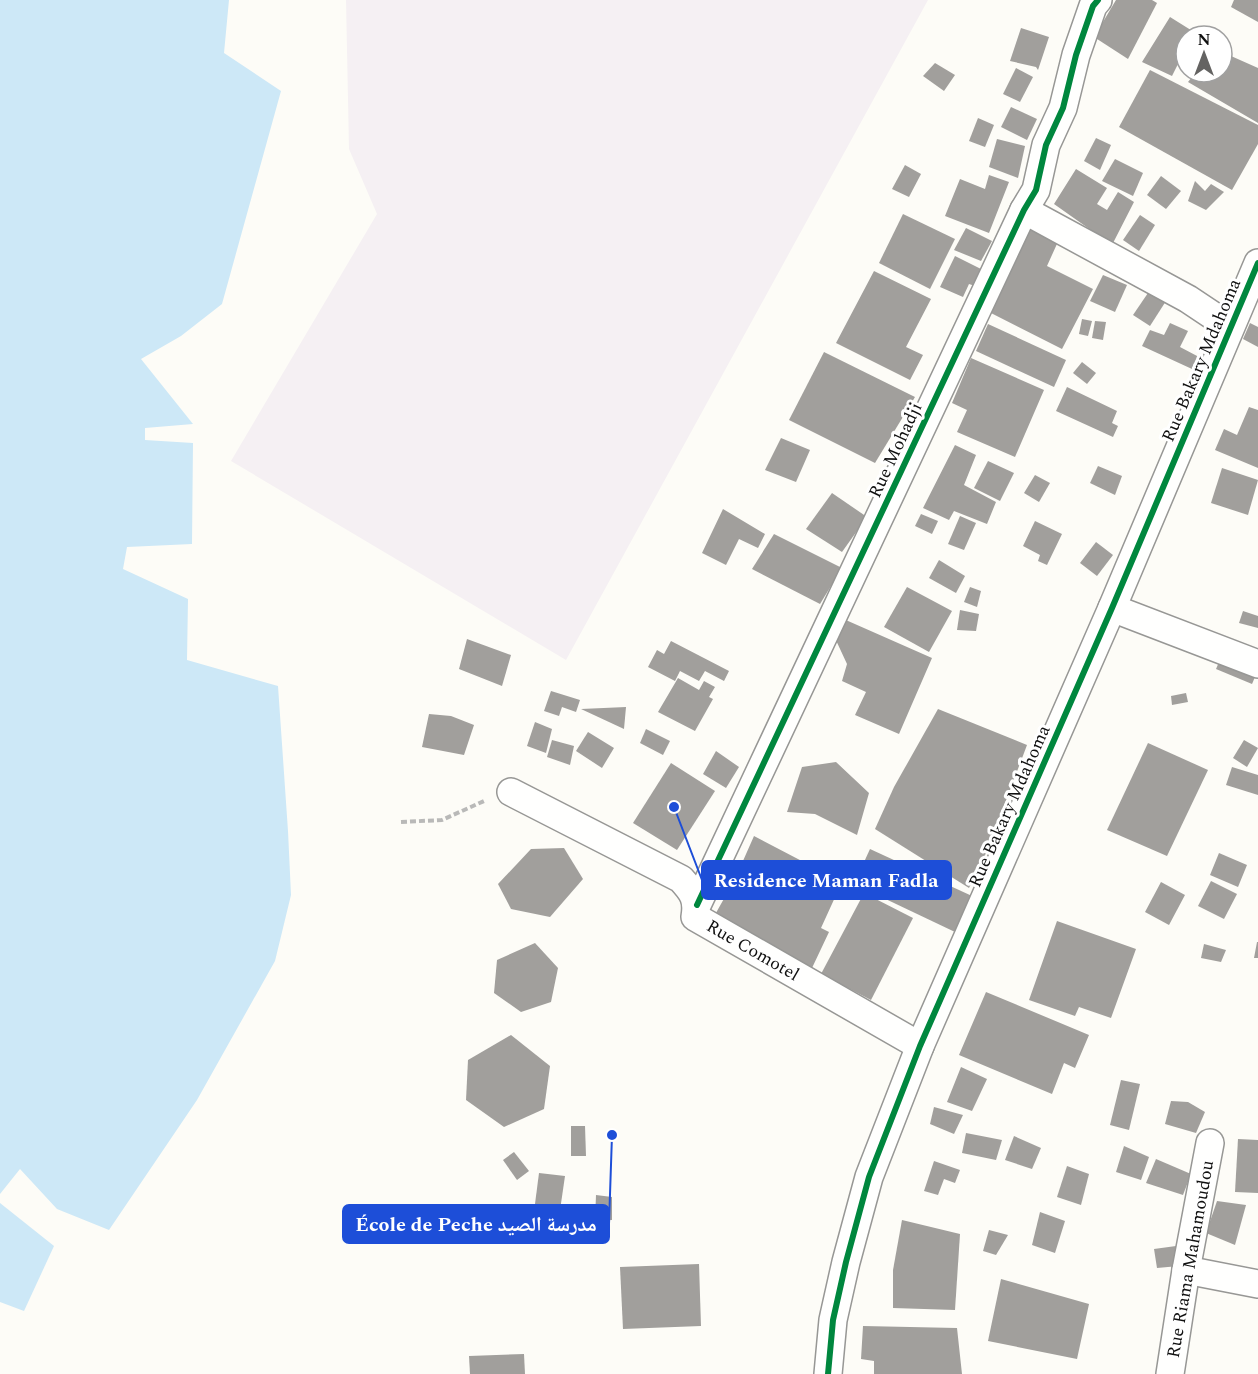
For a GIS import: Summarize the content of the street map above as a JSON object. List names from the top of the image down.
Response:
{
  "streets": {
    "street": [
      "Rue Bakary Mdahoma",
      "Rue Mohadji",
      "Rue Comotel",
      "Rue Riama Mahamoudou"
    ]
  },
  "crossings": [
    ["Rue Bakary Mdahoma", "Rue Comotel"],
    ["Rue Mohadji", "Rue Comotel"]
  ],
  "places": ["Residence Maman Fadla", "École de Peche مدرسة الصيد"],
  "north": "top"
}
